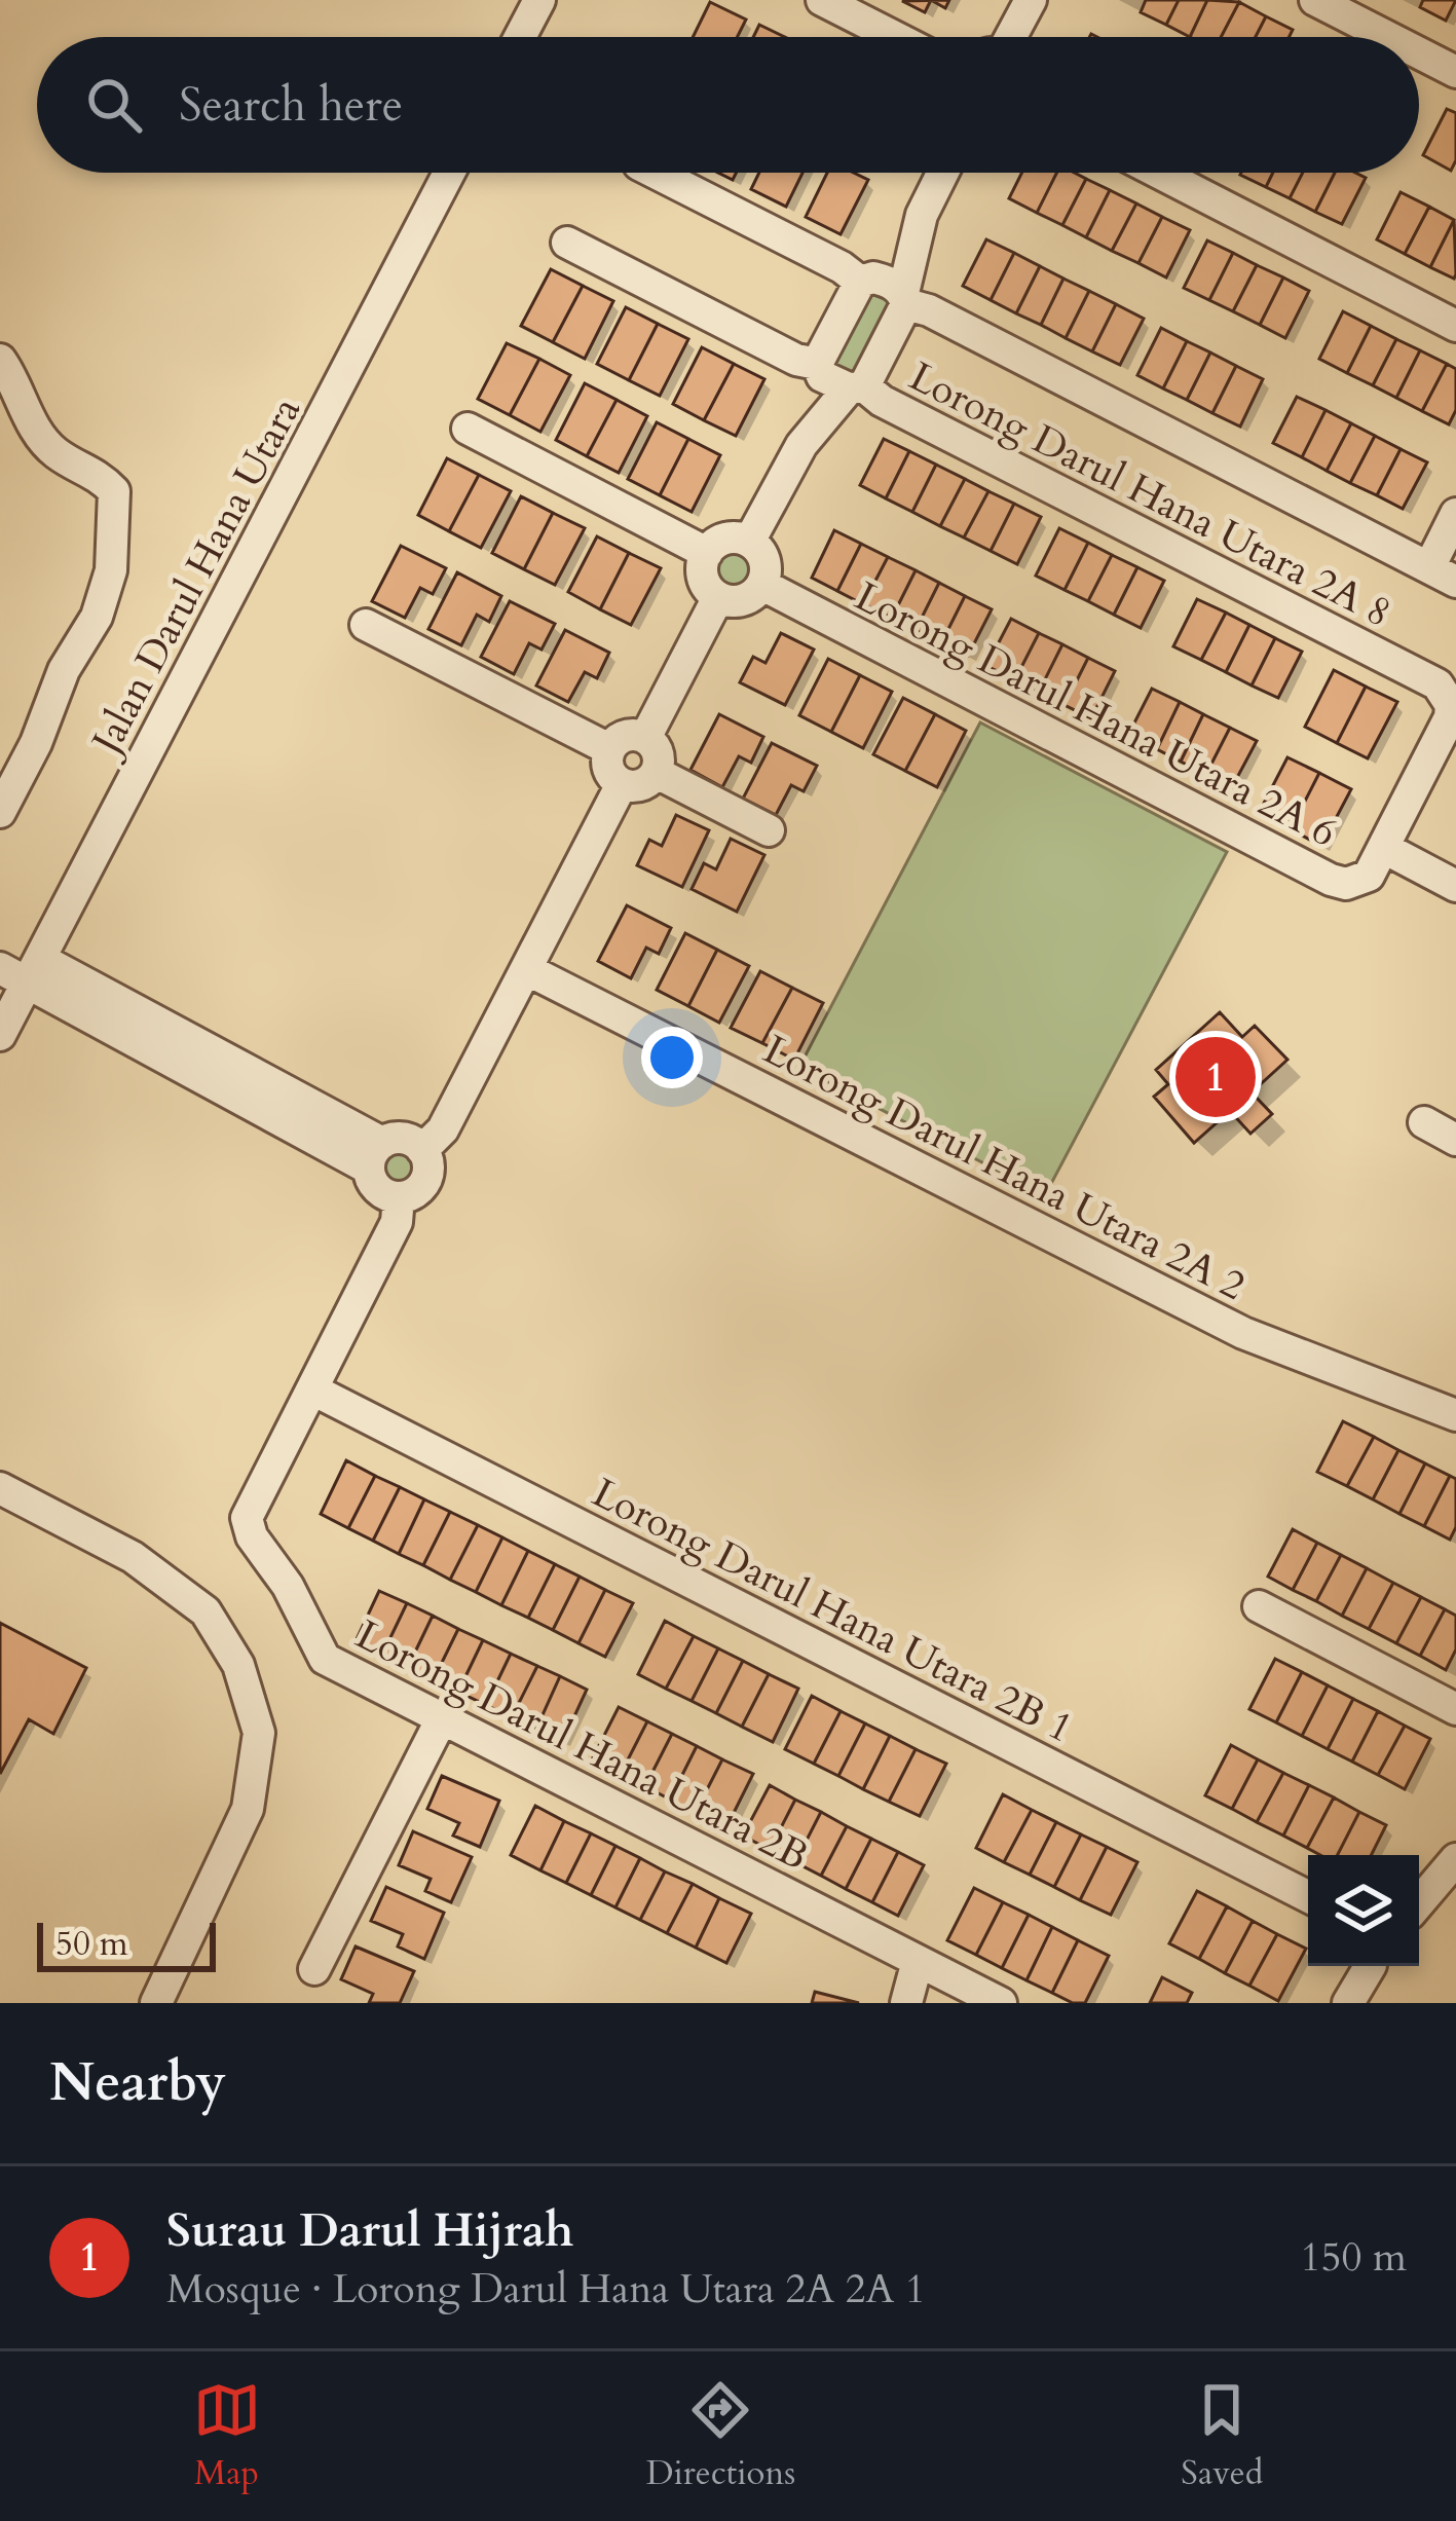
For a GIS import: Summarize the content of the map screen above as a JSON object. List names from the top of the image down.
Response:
{
  "streets": {
    "street": [
      "Lorong Darul Hana Utara 2A 8",
      "Jalan Darul Hana Utara",
      "Lorong Darul Hana Utara 2A 6",
      "Lorong Darul Hana Utara 2A 2",
      "Lorong Darul Hana Utara 2B 1",
      "Lorong Darul Hana Utara 2B"
    ]
  },
  "crossings": [
    ["Lorong Darul Hana Utara 2A 8", "Lorong Darul Hana Utara 2A 6"],
    ["Lorong Darul Hana Utara 2B 1", "Lorong Darul Hana Utara 2B"]
  ],
  "scale_bar": "50 m",
  "page": {
    "search": "Search here",
    "pins": "1",
    "scale": "50 m",
    "heading": "Nearby",
    "list": [
      {
        "mark": "1",
        "name": "Surau Darul Hijrah",
        "note": "Mosque · Lorong Darul Hana Utara 2A 2A 1",
        "value": "150 m"
      }
    ],
    "nav": ["Map", "Directions", "Saved"]
  }
}
